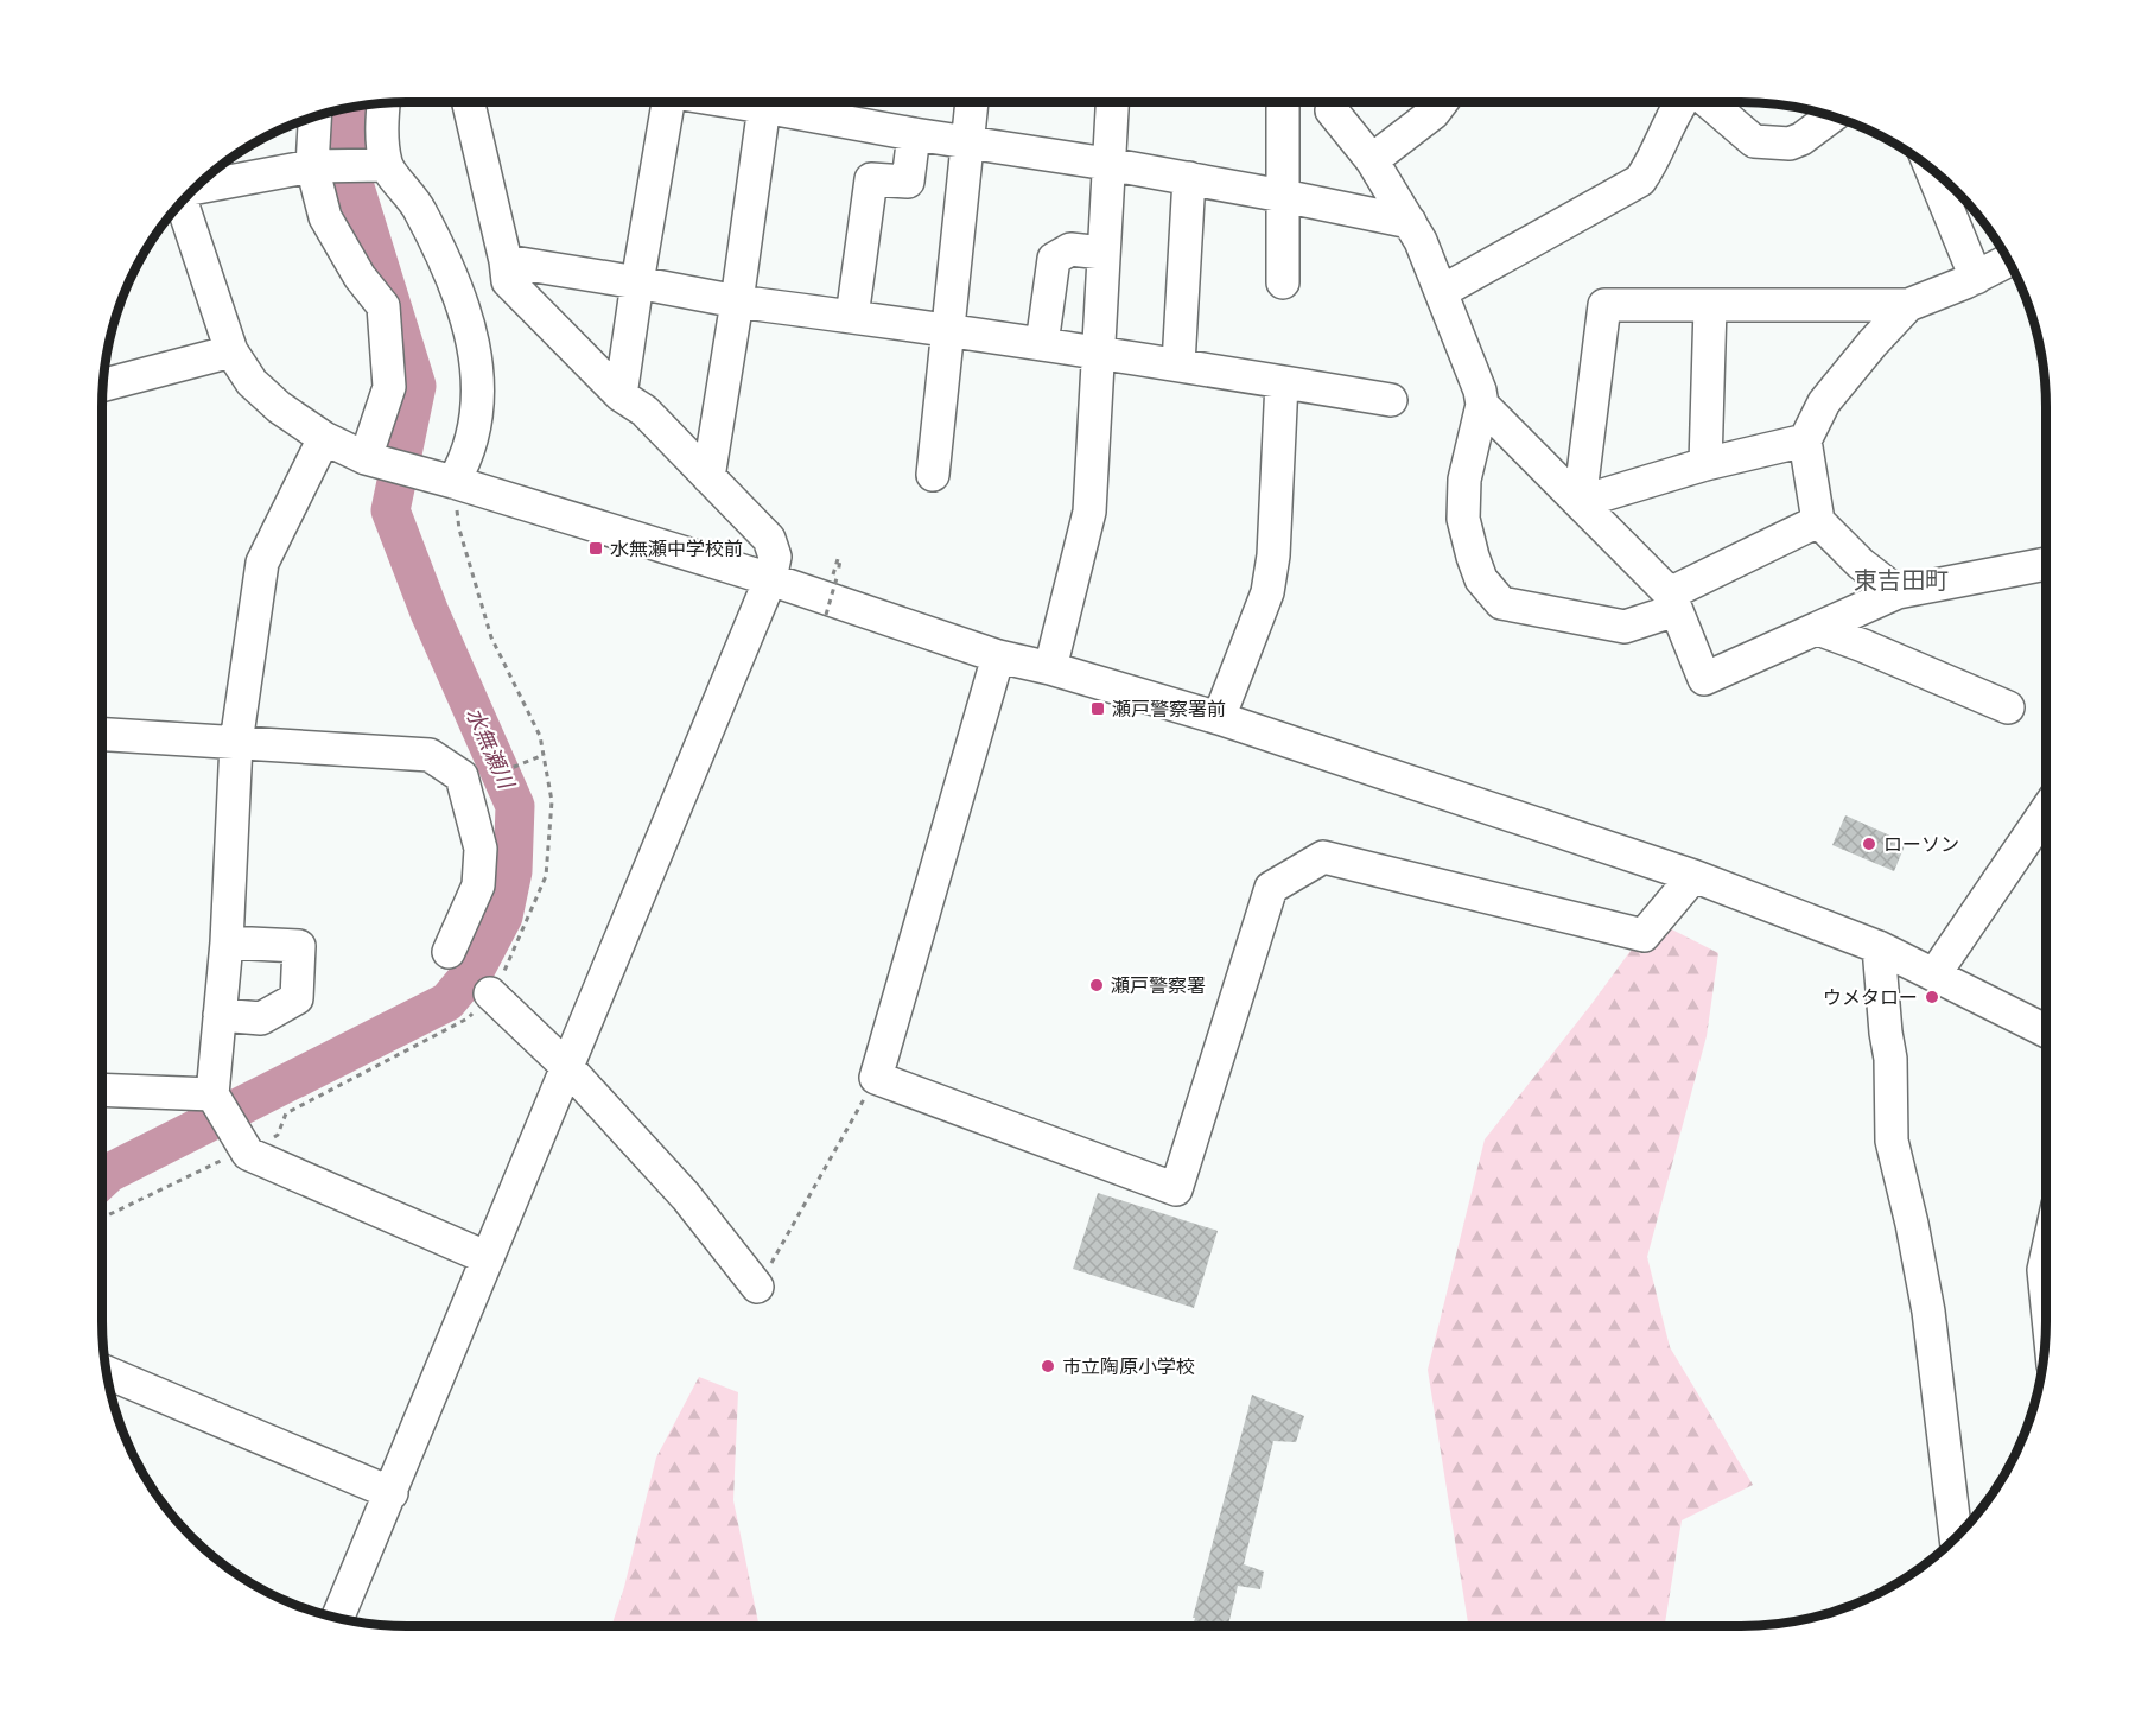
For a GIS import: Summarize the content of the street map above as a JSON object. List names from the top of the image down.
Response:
{
  "districts": ["東吉田町"],
  "water": ["水無瀬川"],
  "places": {
    "transit": ["水無瀬中学校前", "瀬戸警察署前"],
    "other": [
      "ローソン",
      "瀬戸警察署",
      "ウメタロー",
      "市立陶原小学校"
    ]
  }
}
